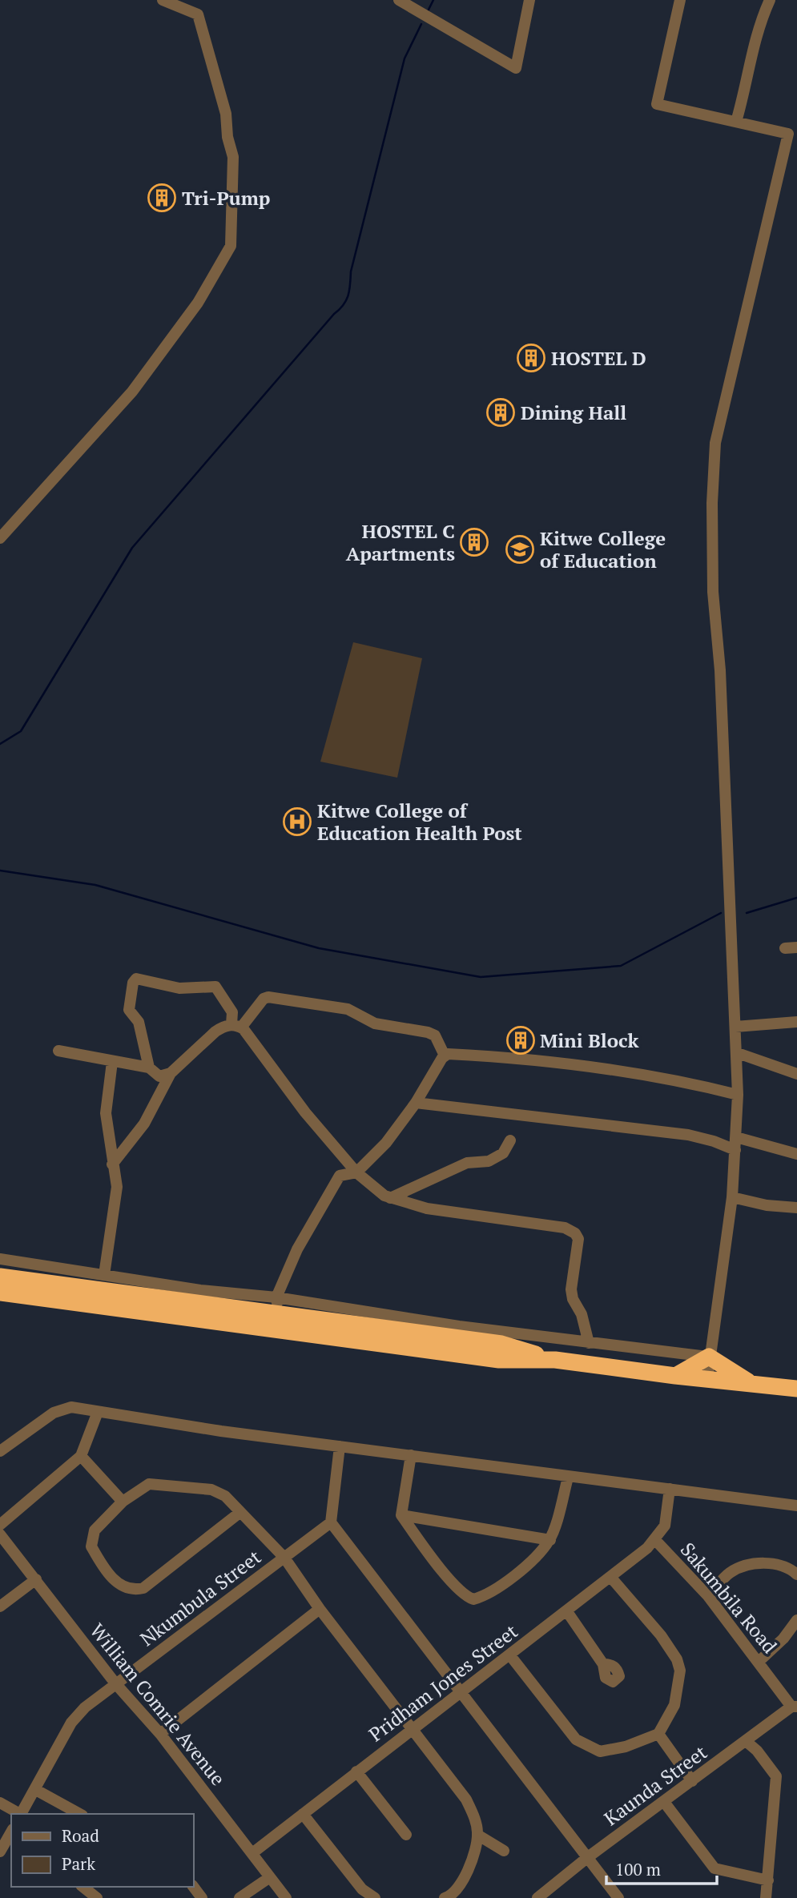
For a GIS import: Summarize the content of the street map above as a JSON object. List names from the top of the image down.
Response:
{
  "streets": {
    "street": [
      "Nkumbula Street",
      "Sakumbila Road",
      "Pridham Jones Street",
      "William Comrie Avenue",
      "Kaunda Street"
    ]
  },
  "crossings": [
    ["Nkumbula Street", "William Comrie Avenue"],
    ["Sakumbila Road", "Pridham Jones Street"],
    ["Sakumbila Road", "Kaunda Street"],
    ["Pridham Jones Street", "William Comrie Avenue"]
  ],
  "places": {
    "building": [
      "Tri-Pump",
      "HOSTEL D",
      "Dining Hall",
      "HOSTEL C Apartments",
      "Mini Block"
    ],
    "school or university": ["Kitwe College of Education"],
    "hospital": ["Kitwe College of Education Health Post"]
  },
  "legend": ["Road", "Park"],
  "scale_bar": "100 m"
}
